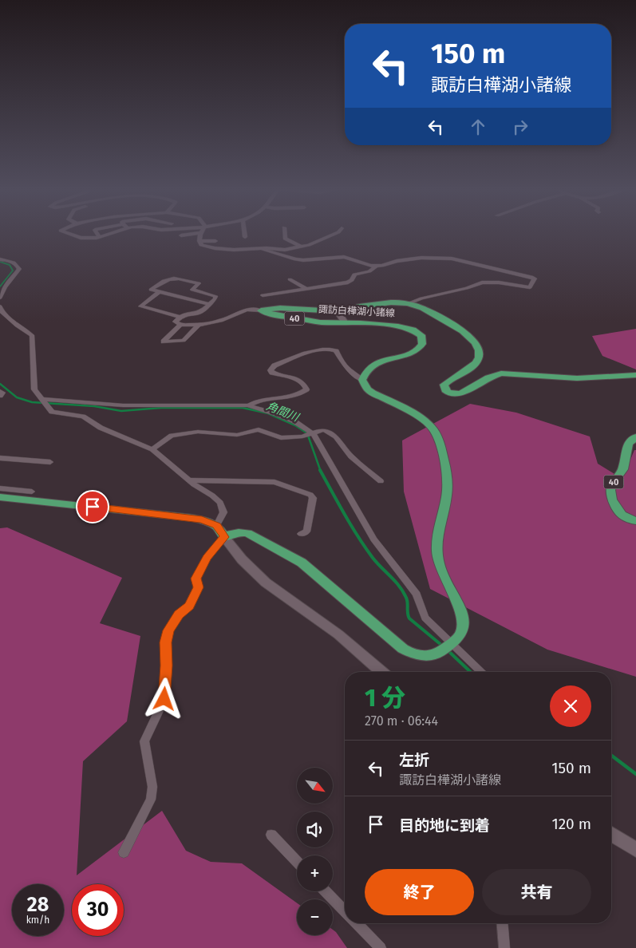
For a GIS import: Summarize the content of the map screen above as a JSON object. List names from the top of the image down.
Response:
{
  "streets": {
    "main road": ["諏訪白樺湖小諸線", "40"]
  },
  "water": ["角間川"],
  "north": "bottom right",
  "page": {
    "turn": ["150 m", "諏訪白樺湖小諸線"],
    "heading": ["1 分", "270 m · 06:44"],
    "list": [
      {
        "name": "左折",
        "note": "諏訪白樺湖小諸線",
        "value": "150 m"
      },
      {
        "name": "目的地に到着",
        "value": "120 m"
      }
    ],
    "map_buttons": ["+", "−"],
    "buttons": ["終了", "共有"],
    "speed": "28 km/h",
    "limit": "30"
  }
}
